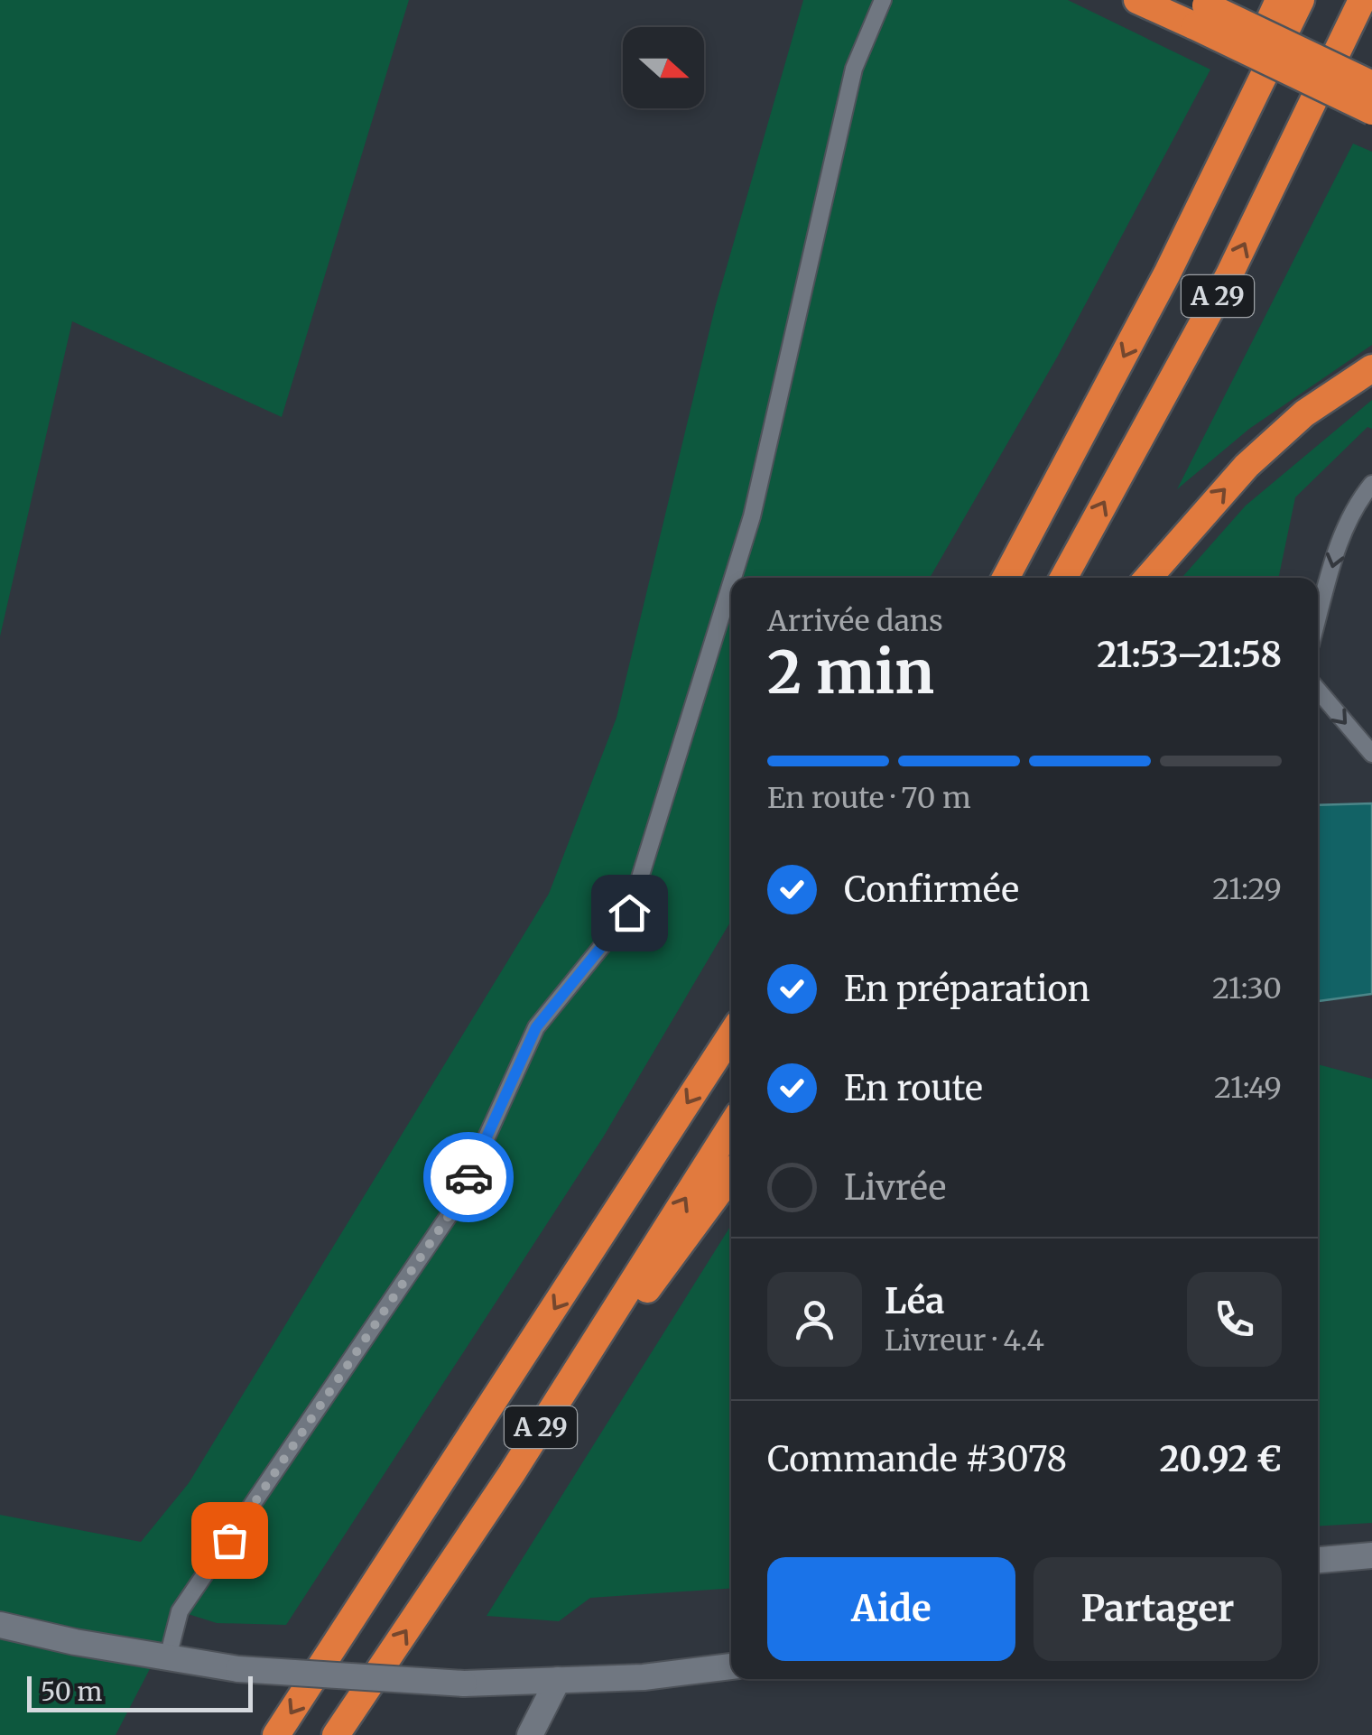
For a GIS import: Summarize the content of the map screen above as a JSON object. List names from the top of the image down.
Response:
{
  "streets": {
    "highway": ["A 29"]
  },
  "scale_bar": "50 m",
  "north": "right",
  "page": {
    "heading": ["2 min", "Arrivée dans", "21:53–21:58"],
    "panel": [
      "Léa",
      "Livreur · 4.4",
      "Commande #3078",
      "20.92 €"
    ],
    "bar": "En route · 70 m",
    "list": [
      ["Confirmée", "21:29"],
      ["En préparation", "21:30"],
      ["En route", "21:49"],
      "Livrée"
    ],
    "buttons": ["Aide", "Partager"],
    "scale": "50 m"
  }
}
